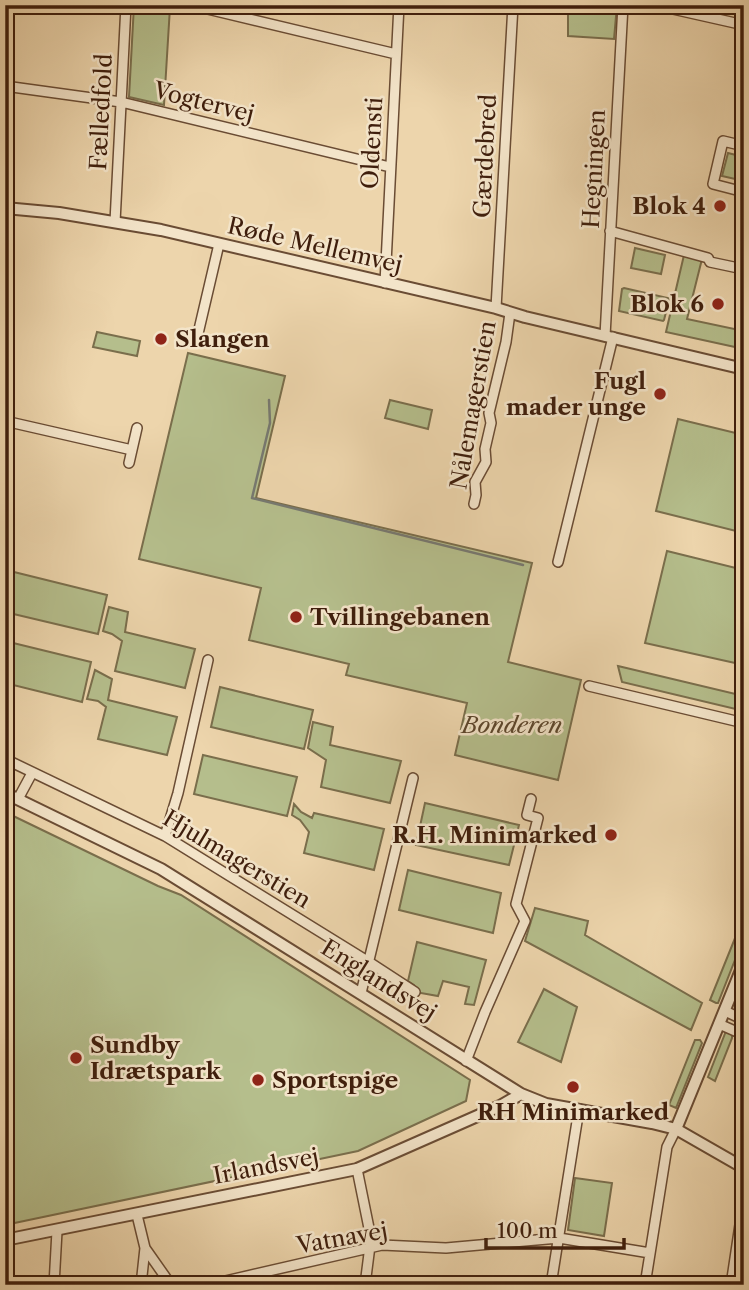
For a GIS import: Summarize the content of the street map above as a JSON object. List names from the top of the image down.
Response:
{
  "streets": {
    "street": [
      "Vogtervej",
      "Fælledfold",
      "Oldensti",
      "Gærdebred",
      "Hegningen",
      "Røde Mellemvej",
      "Nålemagerstien",
      "Hjulmagerstien",
      "Englandsvej",
      "Irlandsvej",
      "Vatnavej"
    ]
  },
  "crossings": [
    ["Vogtervej", "Fælledfold"],
    ["Vogtervej", "Oldensti"],
    ["Fælledfold", "Røde Mellemvej"],
    ["Oldensti", "Røde Mellemvej"],
    ["Gærdebred", "Røde Mellemvej"],
    ["Hegningen", "Røde Mellemvej"],
    ["Røde Mellemvej", "Nålemagerstien"],
    ["Englandsvej", "Irlandsvej"]
  ],
  "parks": ["Bonderen"],
  "places": [
    "Blok 4",
    "Blok 6",
    "Slangen",
    "Fugl mader unge",
    "Tvillingebanen",
    "R.H. Minimarked",
    "Sundby Idrætspark",
    "Sportspige",
    "RH Minimarked"
  ],
  "scale_bar": "100 m"
}
